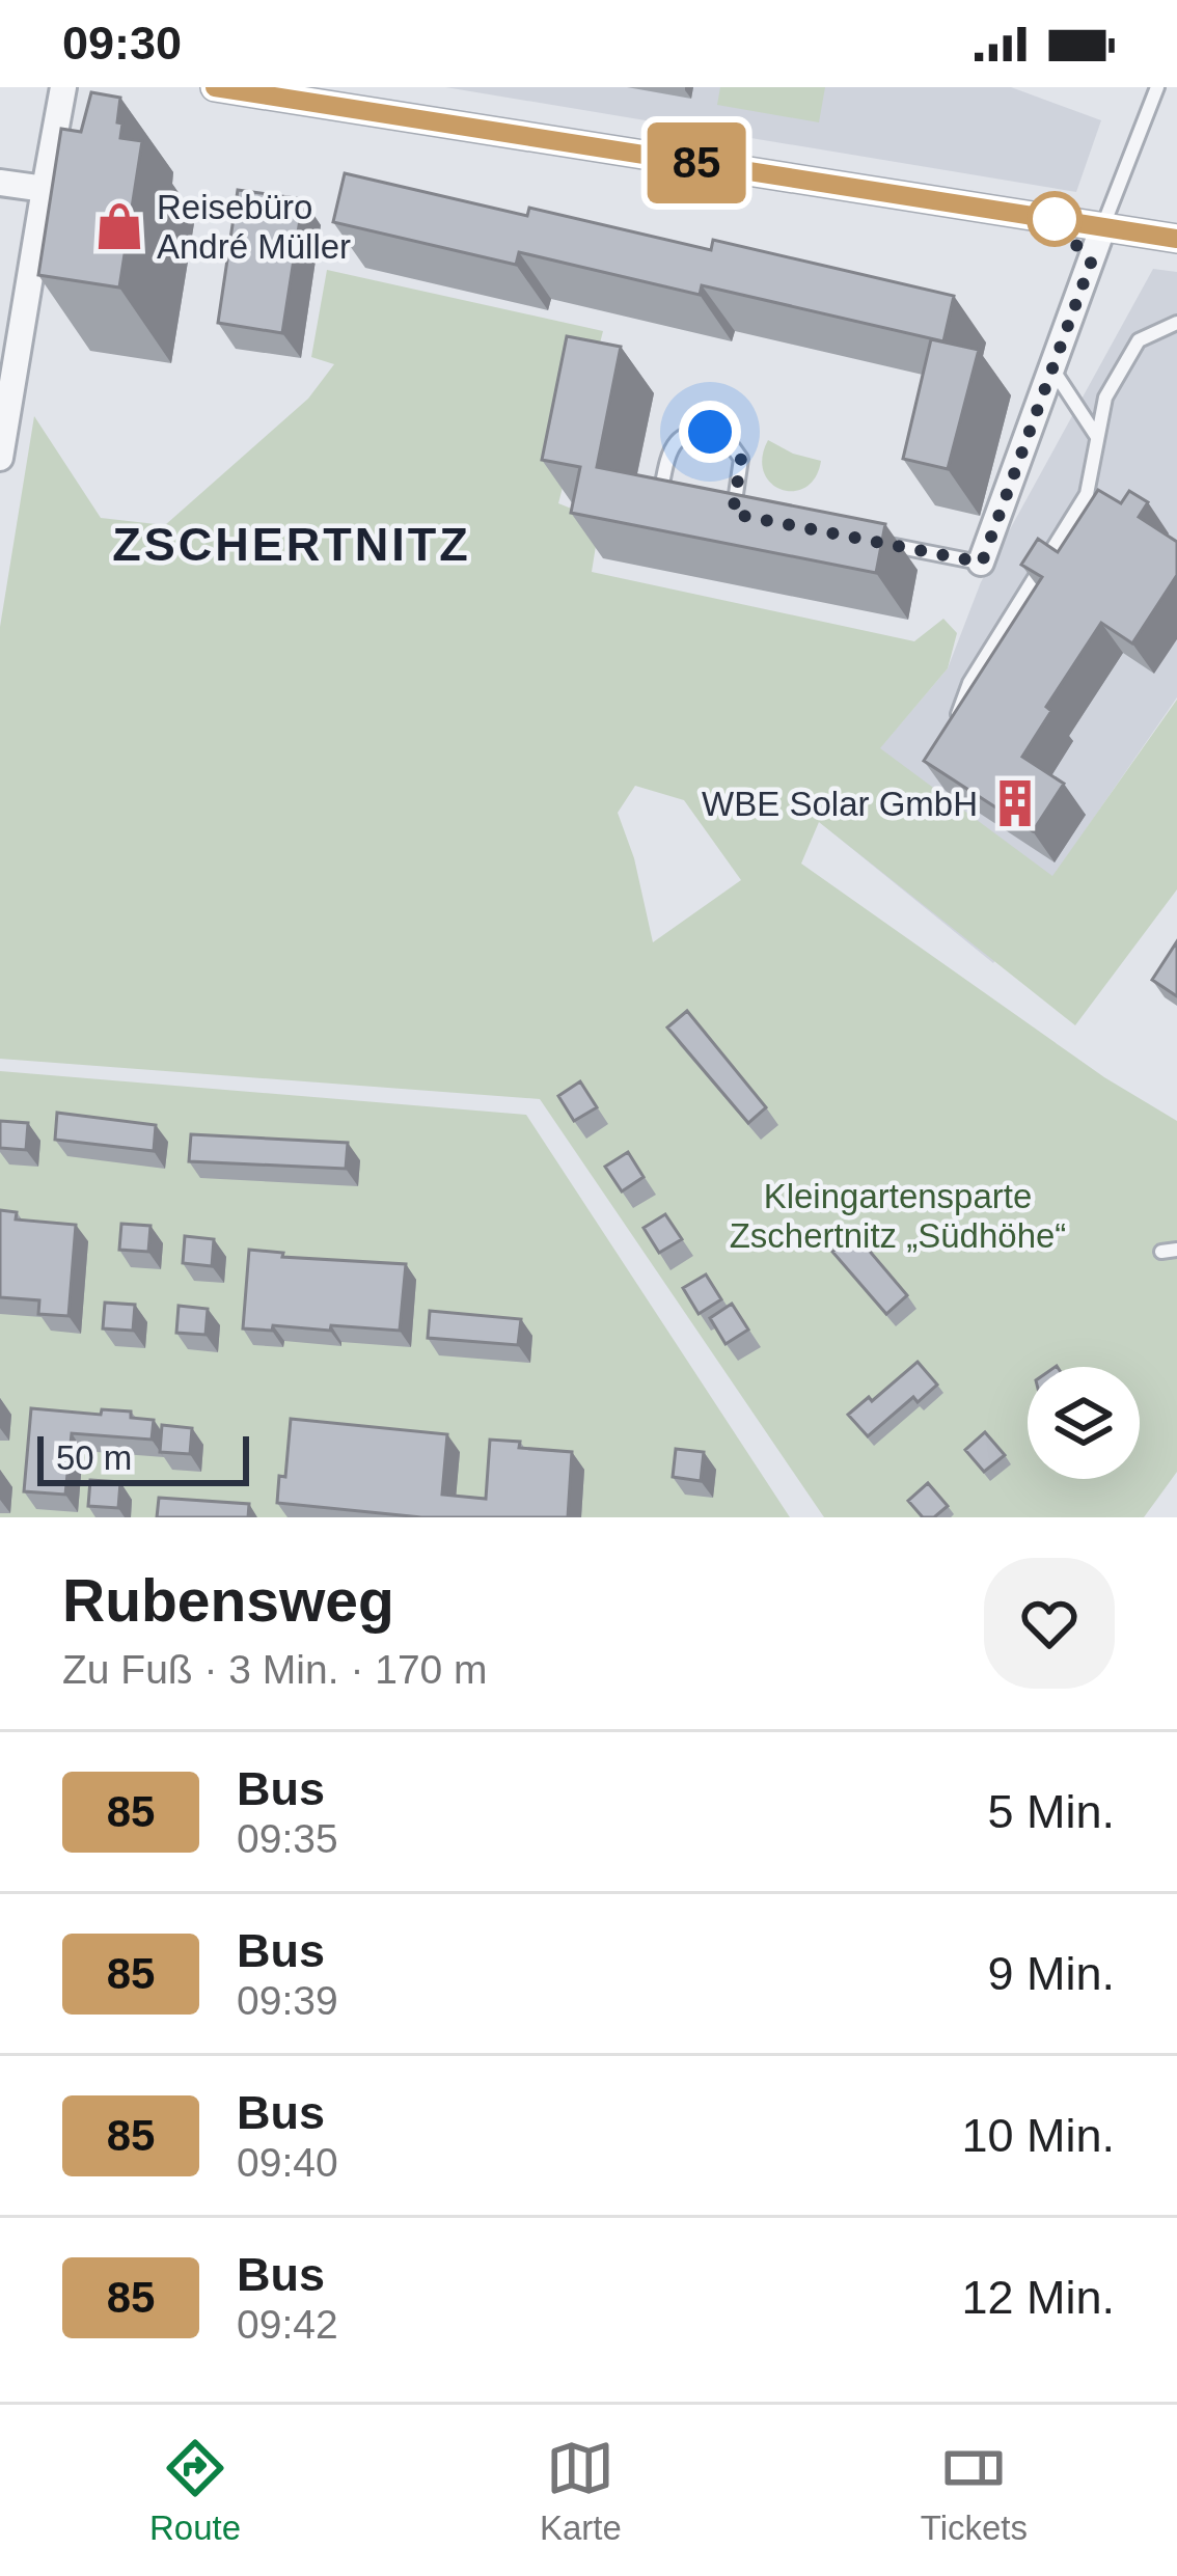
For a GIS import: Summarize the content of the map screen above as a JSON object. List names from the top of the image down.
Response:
{
  "districts": ["ZSCHERTNITZ"],
  "parks": ["Kleingartensparte Zschertnitz „Südhöhe“"],
  "places": {
    "shop": ["Reisebüro André Müller"],
    "building": ["WBE Solar GmbH"]
  },
  "lines": ["bus line 85"],
  "scale_bar": "50 m",
  "page": {
    "status": "09:30",
    "on_map": "85",
    "scale": "50 m",
    "heading": ["Rubensweg", "Zu Fuß · 3 Min. · 170 m"],
    "list": [
      {
        "mark": "85",
        "name": "Bus",
        "note": "09:35",
        "value": "5 Min."
      },
      {
        "mark": "85",
        "name": "Bus",
        "note": "09:39",
        "value": "9 Min."
      },
      {
        "mark": "85",
        "name": "Bus",
        "note": "09:40",
        "value": "10 Min."
      },
      {
        "mark": "85",
        "name": "Bus",
        "note": "09:42",
        "value": "12 Min."
      }
    ],
    "tabs": ["Route", "Karte", "Tickets"]
  }
}
